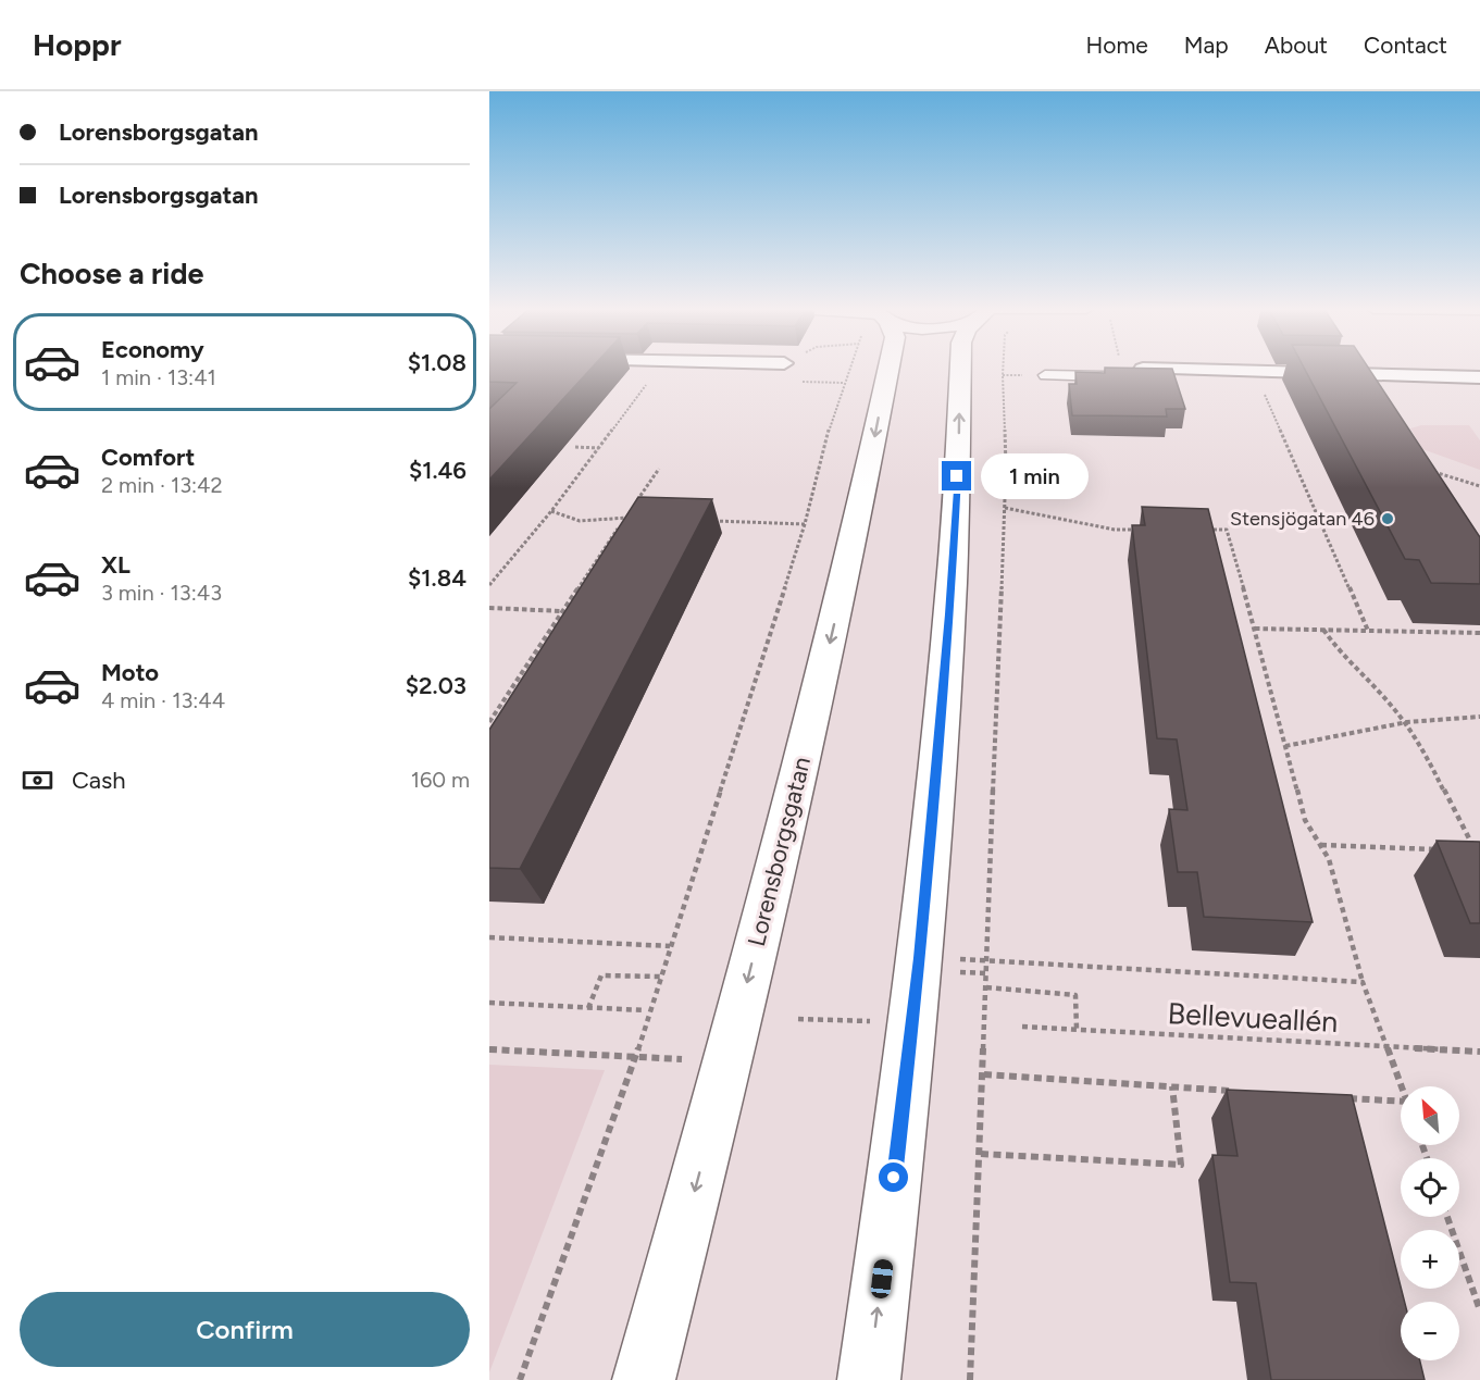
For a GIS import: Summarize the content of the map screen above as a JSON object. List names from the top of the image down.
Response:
{
  "streets": {
    "main road": ["Lorensborgsgatan"],
    "path": ["Bellevueallén"]
  },
  "places": ["Stensjögatan 46"],
  "north": "top left",
  "page": {
    "header": "Hoppr",
    "nav": [
      "Home",
      "Map",
      "About",
      "Contact"
    ],
    "banner": ["Lorensborgsgatan", "Lorensborgsgatan"],
    "heading": "Choose a ride",
    "list": [
      {
        "name": "Economy",
        "note": "1 min · 13:41",
        "value": "$1.08"
      },
      {
        "name": "Comfort",
        "note": "2 min · 13:42",
        "value": "$1.46"
      },
      {
        "name": "XL",
        "note": "3 min · 13:43",
        "value": "$1.84"
      },
      {
        "name": "Moto",
        "note": "4 min · 13:44",
        "value": "$2.03"
      }
    ],
    "bubble": "1 min",
    "pay": ["Cash", "160 m"],
    "map_buttons": ["+", "−"],
    "buttons": "Confirm"
  }
}
